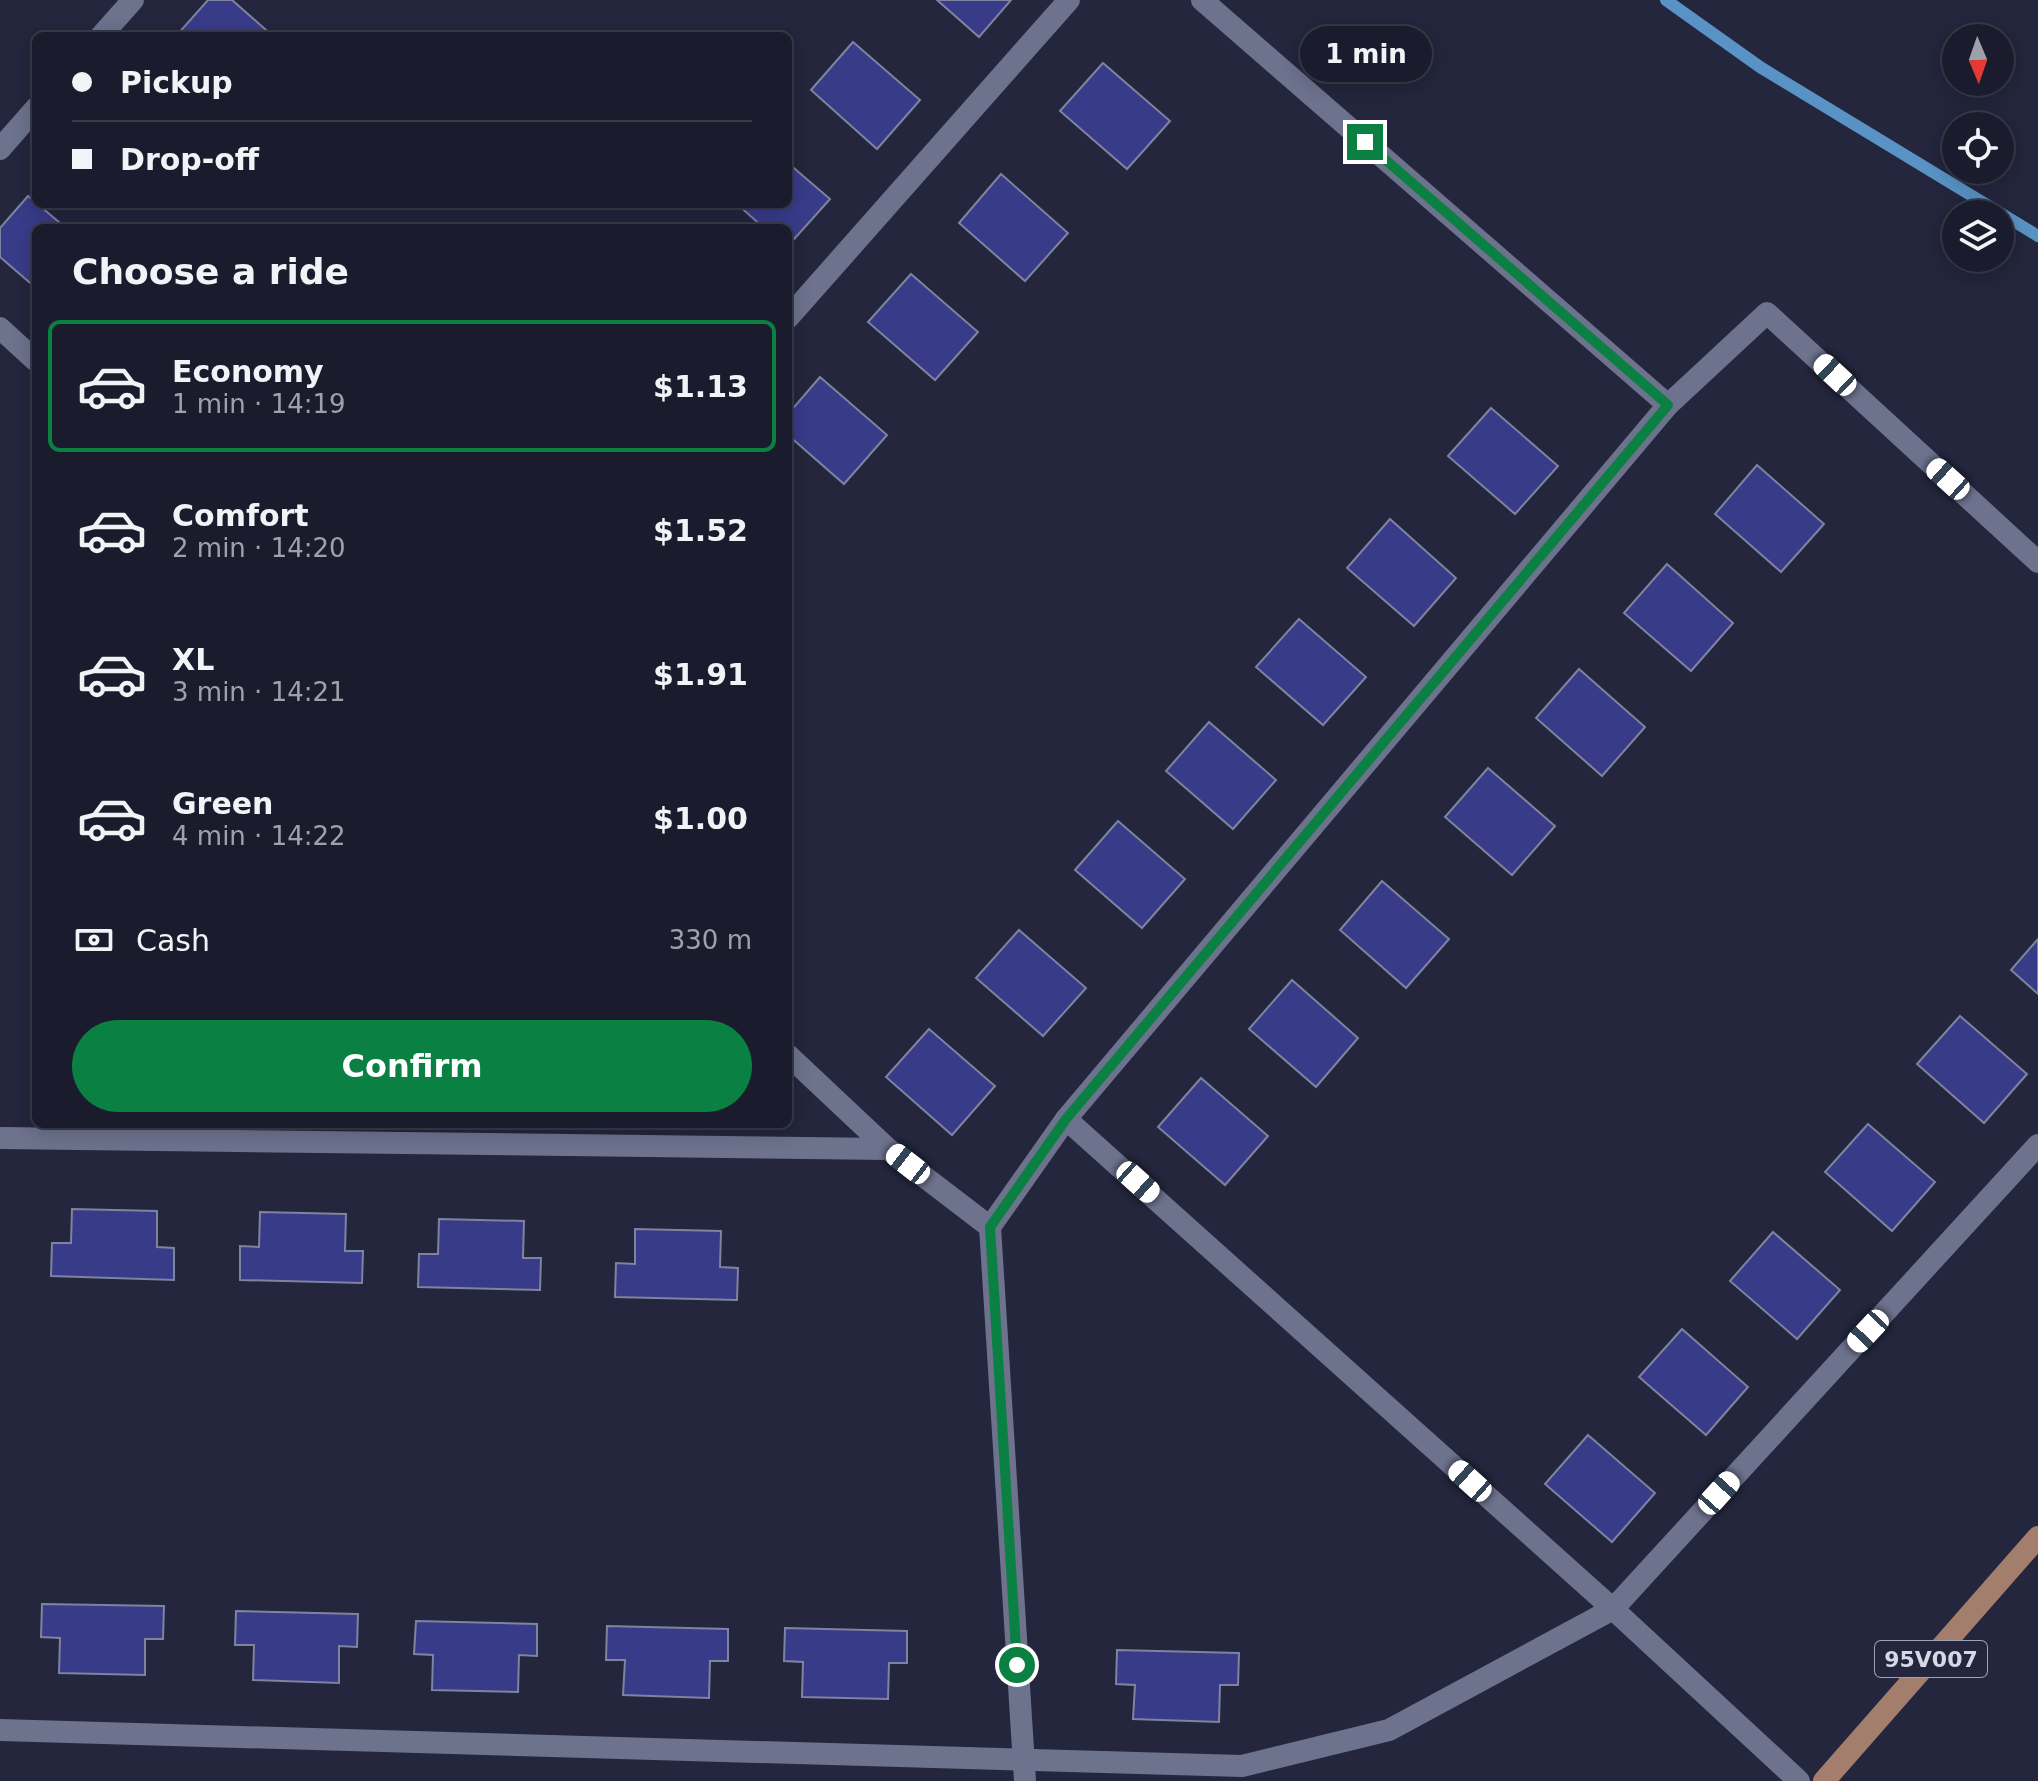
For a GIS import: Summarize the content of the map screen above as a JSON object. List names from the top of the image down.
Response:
{
  "streets": {
    "main road": ["95V007"]
  },
  "north": "bottom",
  "page": {
    "bubble": "1 min",
    "banner": ["Pickup", "Drop-off"],
    "heading": "Choose a ride",
    "list": [
      {
        "name": "Economy",
        "note": "1 min · 14:19",
        "value": "$1.13"
      },
      {
        "name": "Comfort",
        "note": "2 min · 14:20",
        "value": "$1.52"
      },
      {
        "name": "XL",
        "note": "3 min · 14:21",
        "value": "$1.91"
      },
      {
        "name": "Green",
        "note": "4 min · 14:22",
        "value": "$1.00"
      }
    ],
    "pay": ["Cash", "330 m"],
    "buttons": "Confirm"
  }
}
